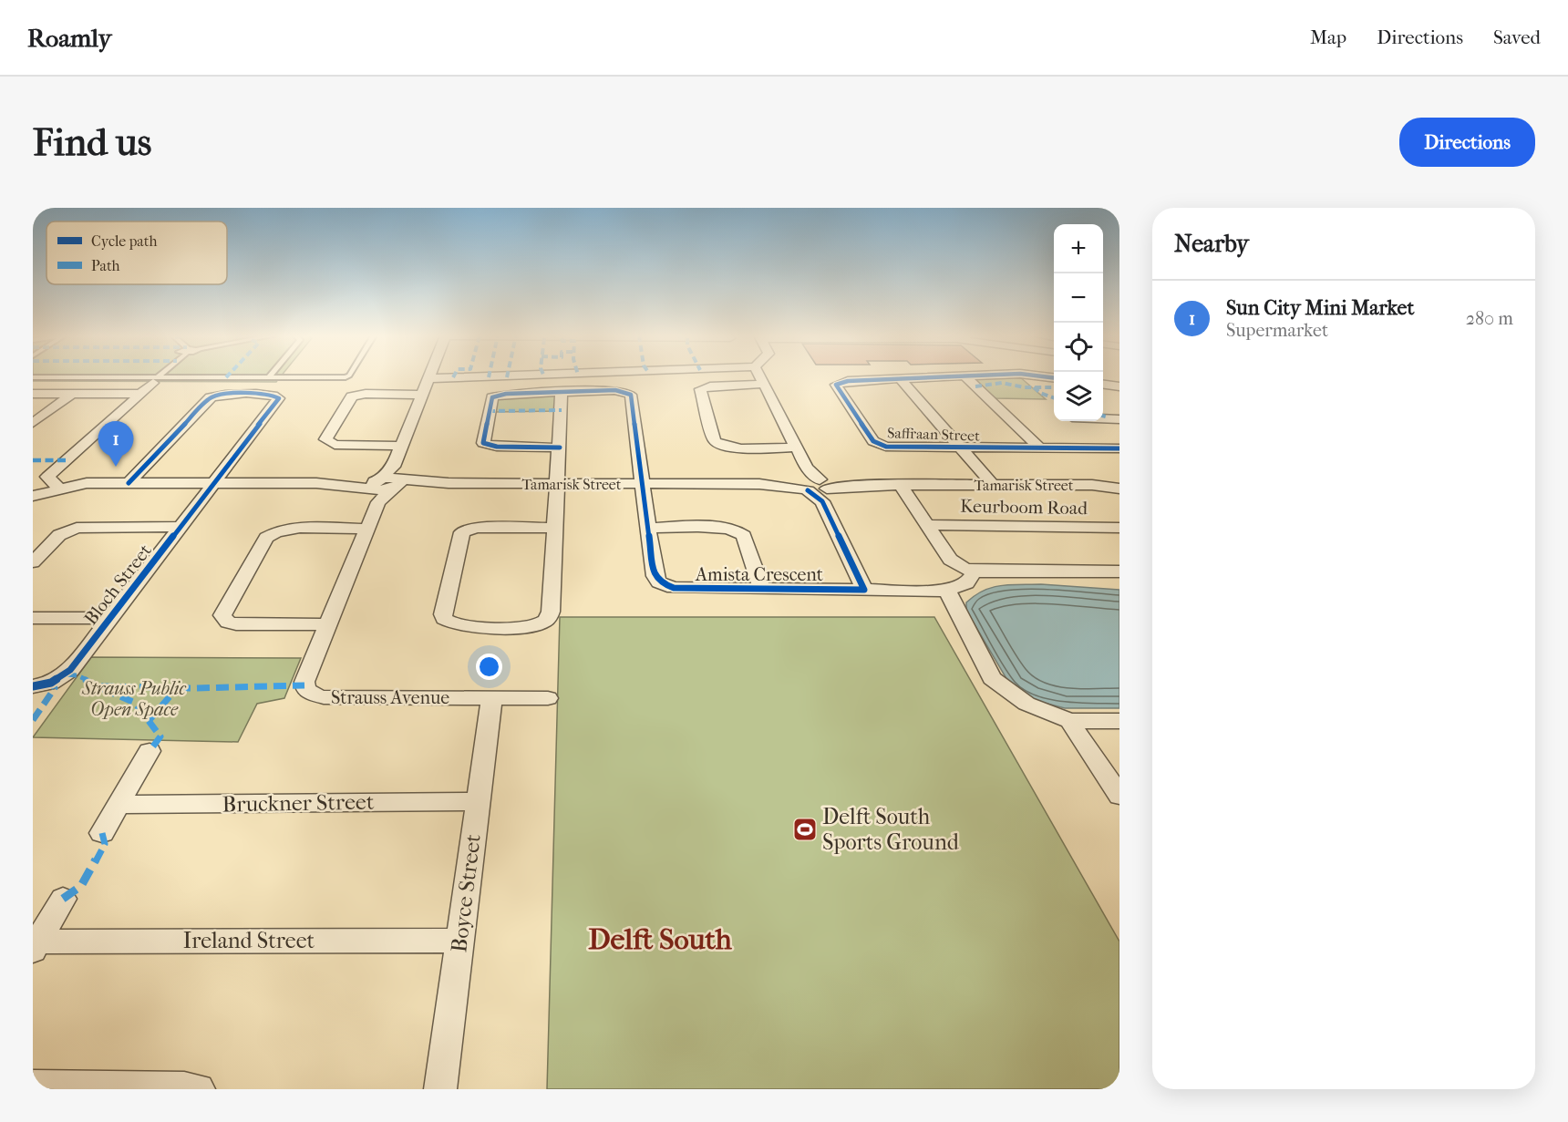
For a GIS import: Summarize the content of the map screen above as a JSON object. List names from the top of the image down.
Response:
{
  "streets": {
    "street": [
      "Saffraan Street",
      "Tamarisk Street",
      "Keurboom Road",
      "Amista Crescent",
      "Bloch Street",
      "Strauss Avenue",
      "Bruckner Street",
      "Boyce Street",
      "Ireland Street"
    ]
  },
  "crossings": [
    ["Tamarisk Street", "Amista Crescent"],
    ["Tamarisk Street", "Strauss Avenue"],
    ["Strauss Avenue", "Boyce Street"],
    ["Bruckner Street", "Boyce Street"],
    ["Boyce Street", "Ireland Street"]
  ],
  "districts": ["Delft South"],
  "parks": ["Strauss Public Open Space"],
  "places": {
    "sports": ["Delft South Sports Ground"]
  },
  "legend": ["Cycle path", "Path"],
  "page": {
    "header": "Roamly",
    "nav": ["Map", "Directions", "Saved"],
    "buttons": "Directions",
    "title": "Find us",
    "heading": "Nearby",
    "map_buttons": ["+", "−"],
    "list": [
      {
        "mark": "1",
        "name": "Sun City Mini Market",
        "note": "Supermarket",
        "value": "280 m"
      }
    ],
    "pins": "1"
  }
}
